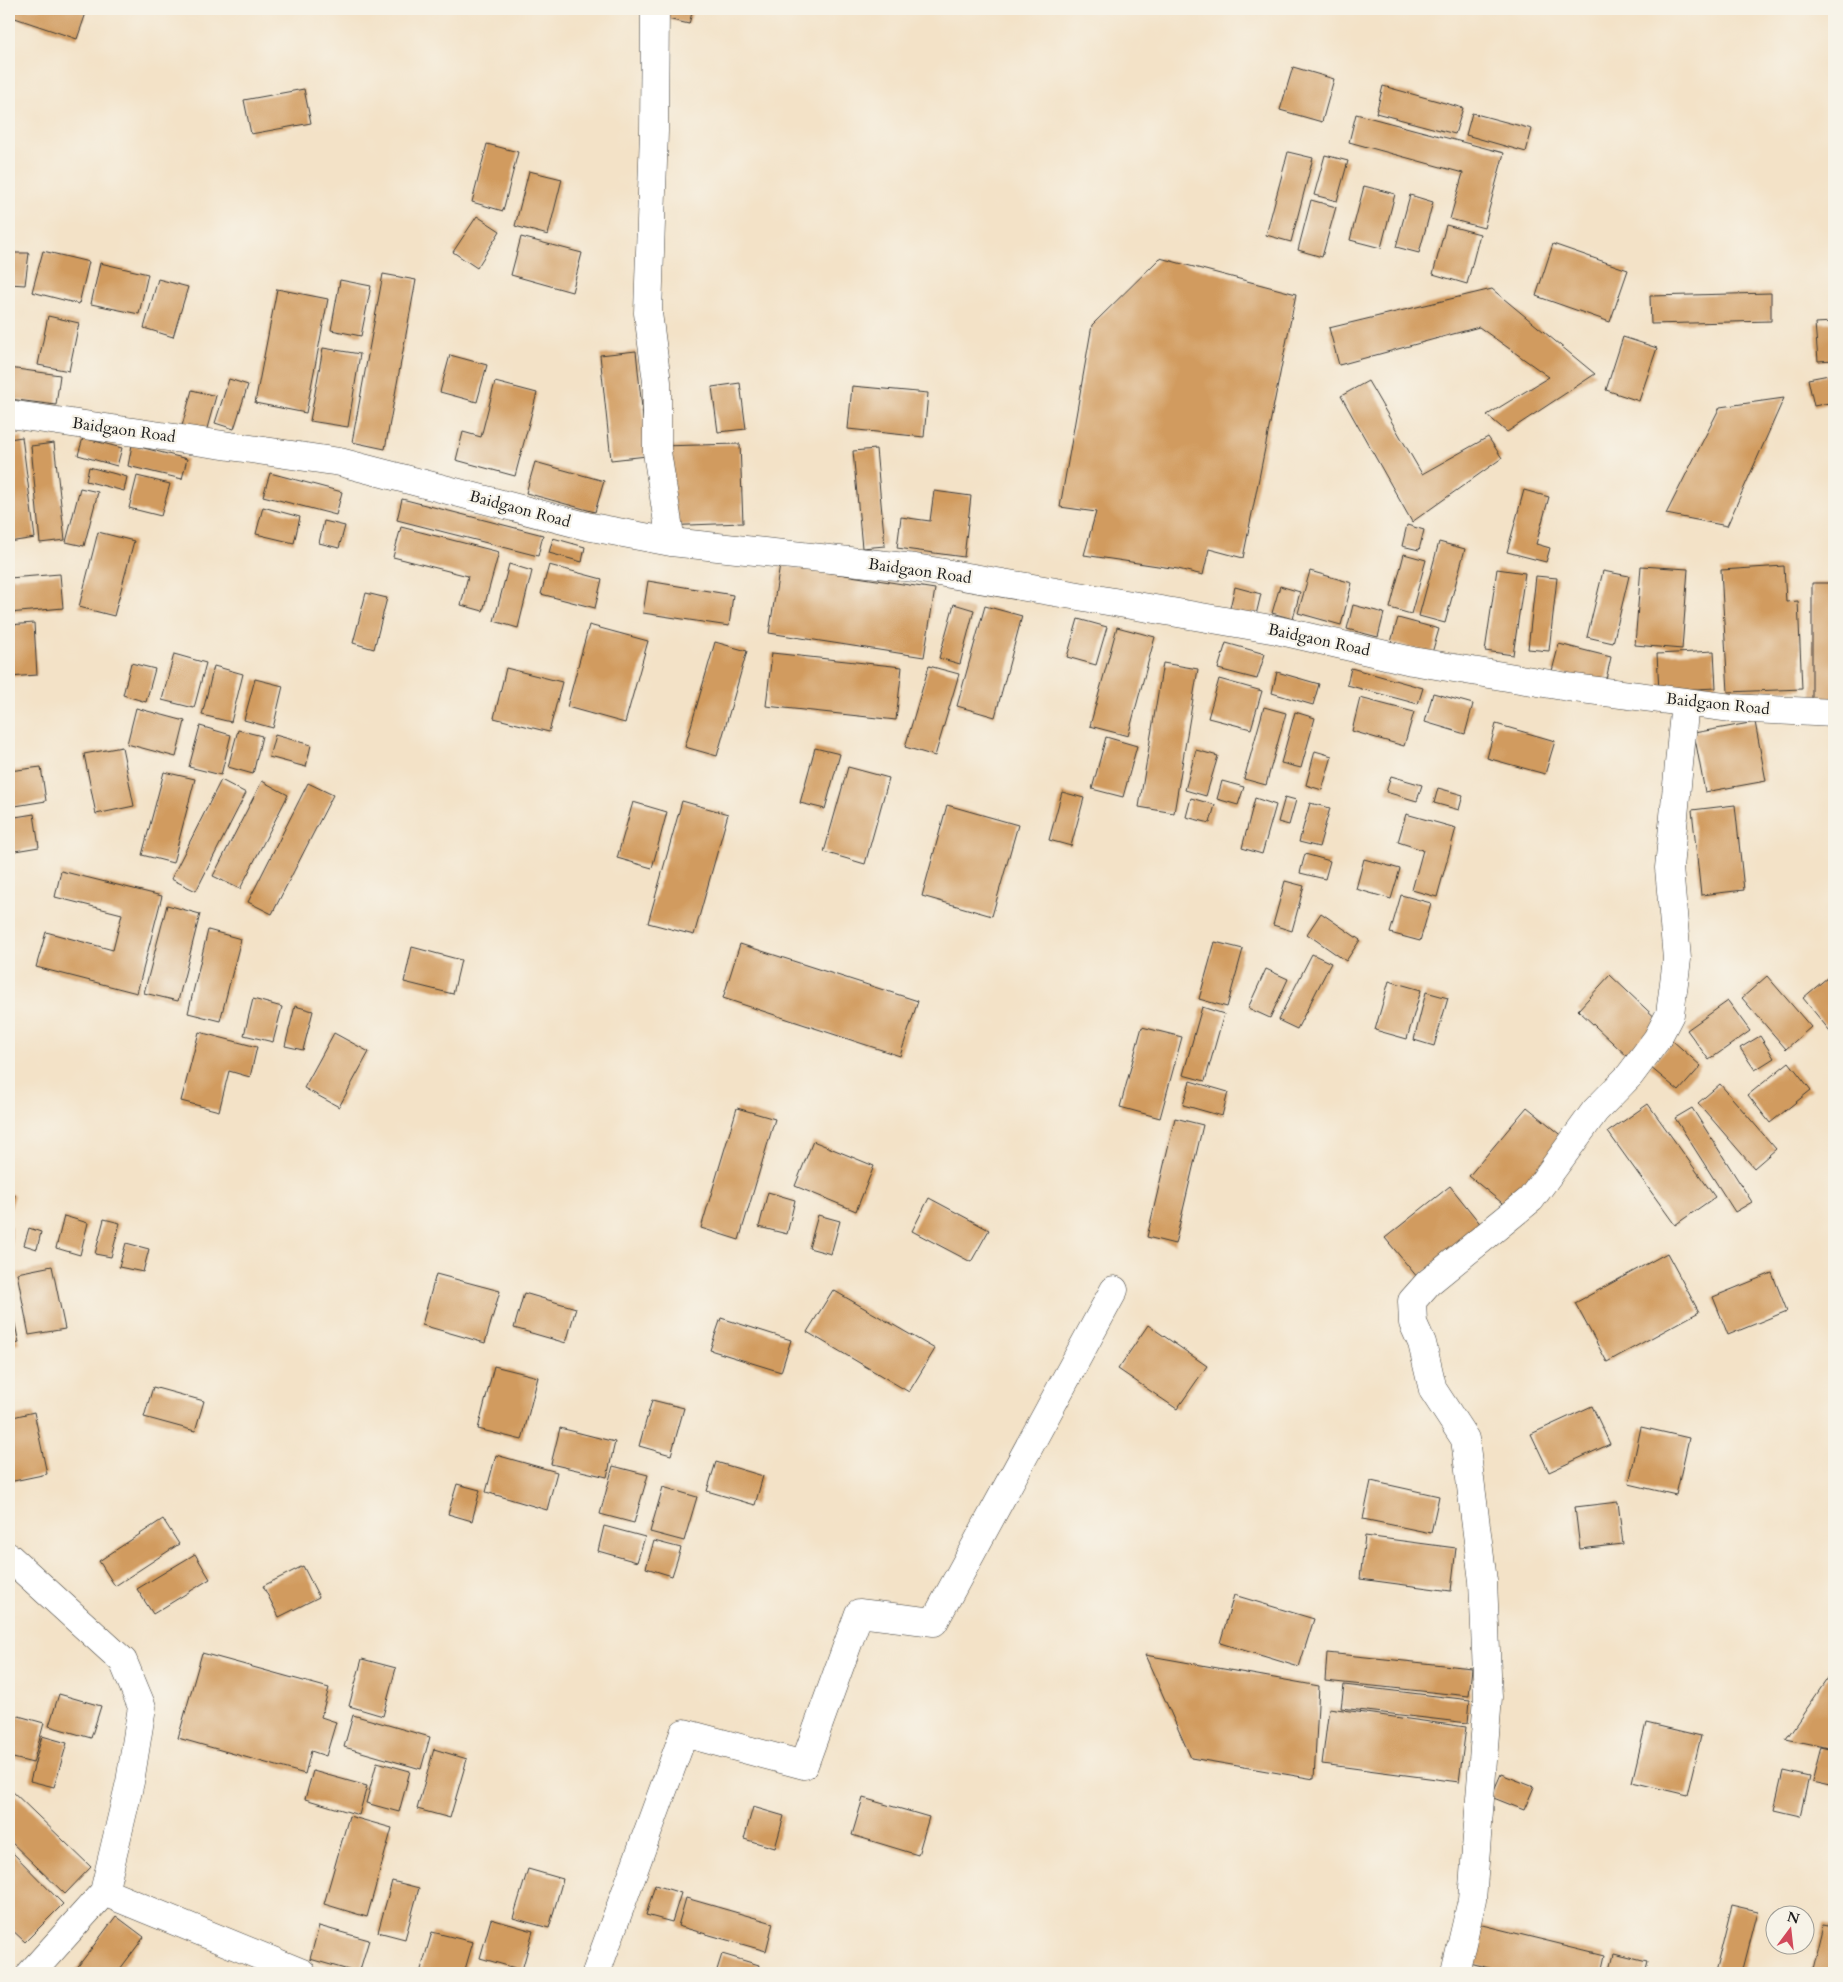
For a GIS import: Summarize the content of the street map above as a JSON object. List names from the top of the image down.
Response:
{
  "streets": {
    "street": ["Baidgaon Road"]
  },
  "north": "top"
}
